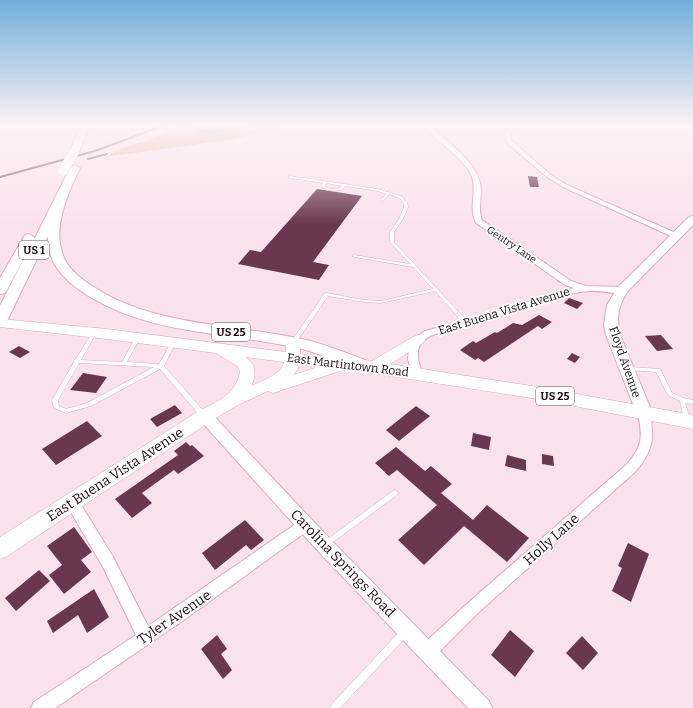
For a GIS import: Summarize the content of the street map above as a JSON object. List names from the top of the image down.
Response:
{
  "streets": {
    "highway": ["US 1", "US 25"],
    "main road": ["East Buena Vista Avenue", "Floyd Avenue", "East Martintown Road"],
    "street": [
      "Gentry Lane",
      "Holly Lane",
      "Carolina Springs Road",
      "Tyler Avenue"
    ]
  },
  "crossings": [
    ["Gentry Lane", "East Buena Vista Avenue"],
    ["US 1", "US 25"],
    ["US 1", "East Martintown Road"],
    ["East Buena Vista Avenue", "US 25"],
    ["East Buena Vista Avenue", "Floyd Avenue"],
    ["East Buena Vista Avenue", "East Martintown Road"],
    ["East Buena Vista Avenue", "Carolina Springs Road"],
    ["US 25", "East Martintown Road"],
    ["Floyd Avenue", "East Martintown Road"],
    ["Floyd Avenue", "Holly Lane"],
    ["East Martintown Road", "Holly Lane"],
    ["Holly Lane", "Carolina Springs Road"],
    ["Carolina Springs Road", "Tyler Avenue"]
  ]
}
